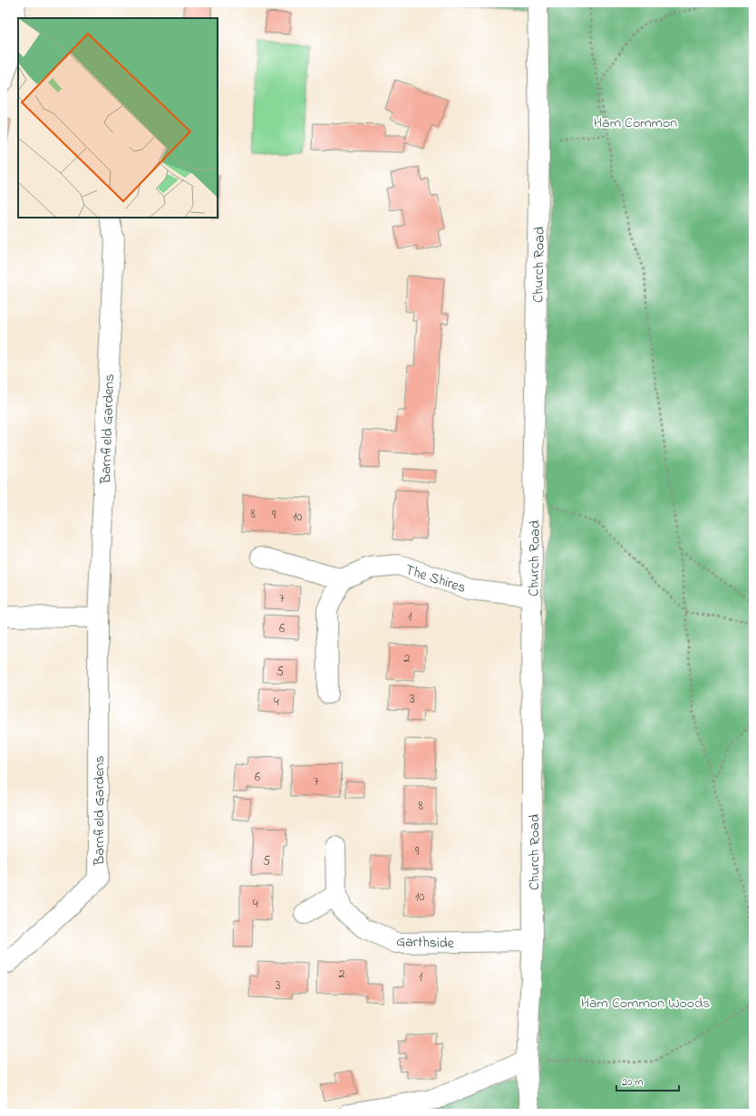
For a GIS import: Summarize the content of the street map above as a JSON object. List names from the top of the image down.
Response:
{
  "streets": {
    "street": [
      "Church Road",
      "Barnfield Gardens",
      "The Shires",
      "Garthside"
    ]
  },
  "crossings": [
    ["Church Road", "The Shires"],
    ["Church Road", "Garthside"]
  ],
  "parks": ["Ham Common", "Ham Common Woods"],
  "house_numbers": [
    "8",
    "9",
    "10",
    "7",
    "1",
    "6",
    "2",
    "5",
    "3",
    "4",
    "6",
    "7",
    "8",
    "9",
    "5",
    "10",
    "4",
    "2",
    "1",
    "3"
  ],
  "scale_bar": "20 m"
}
